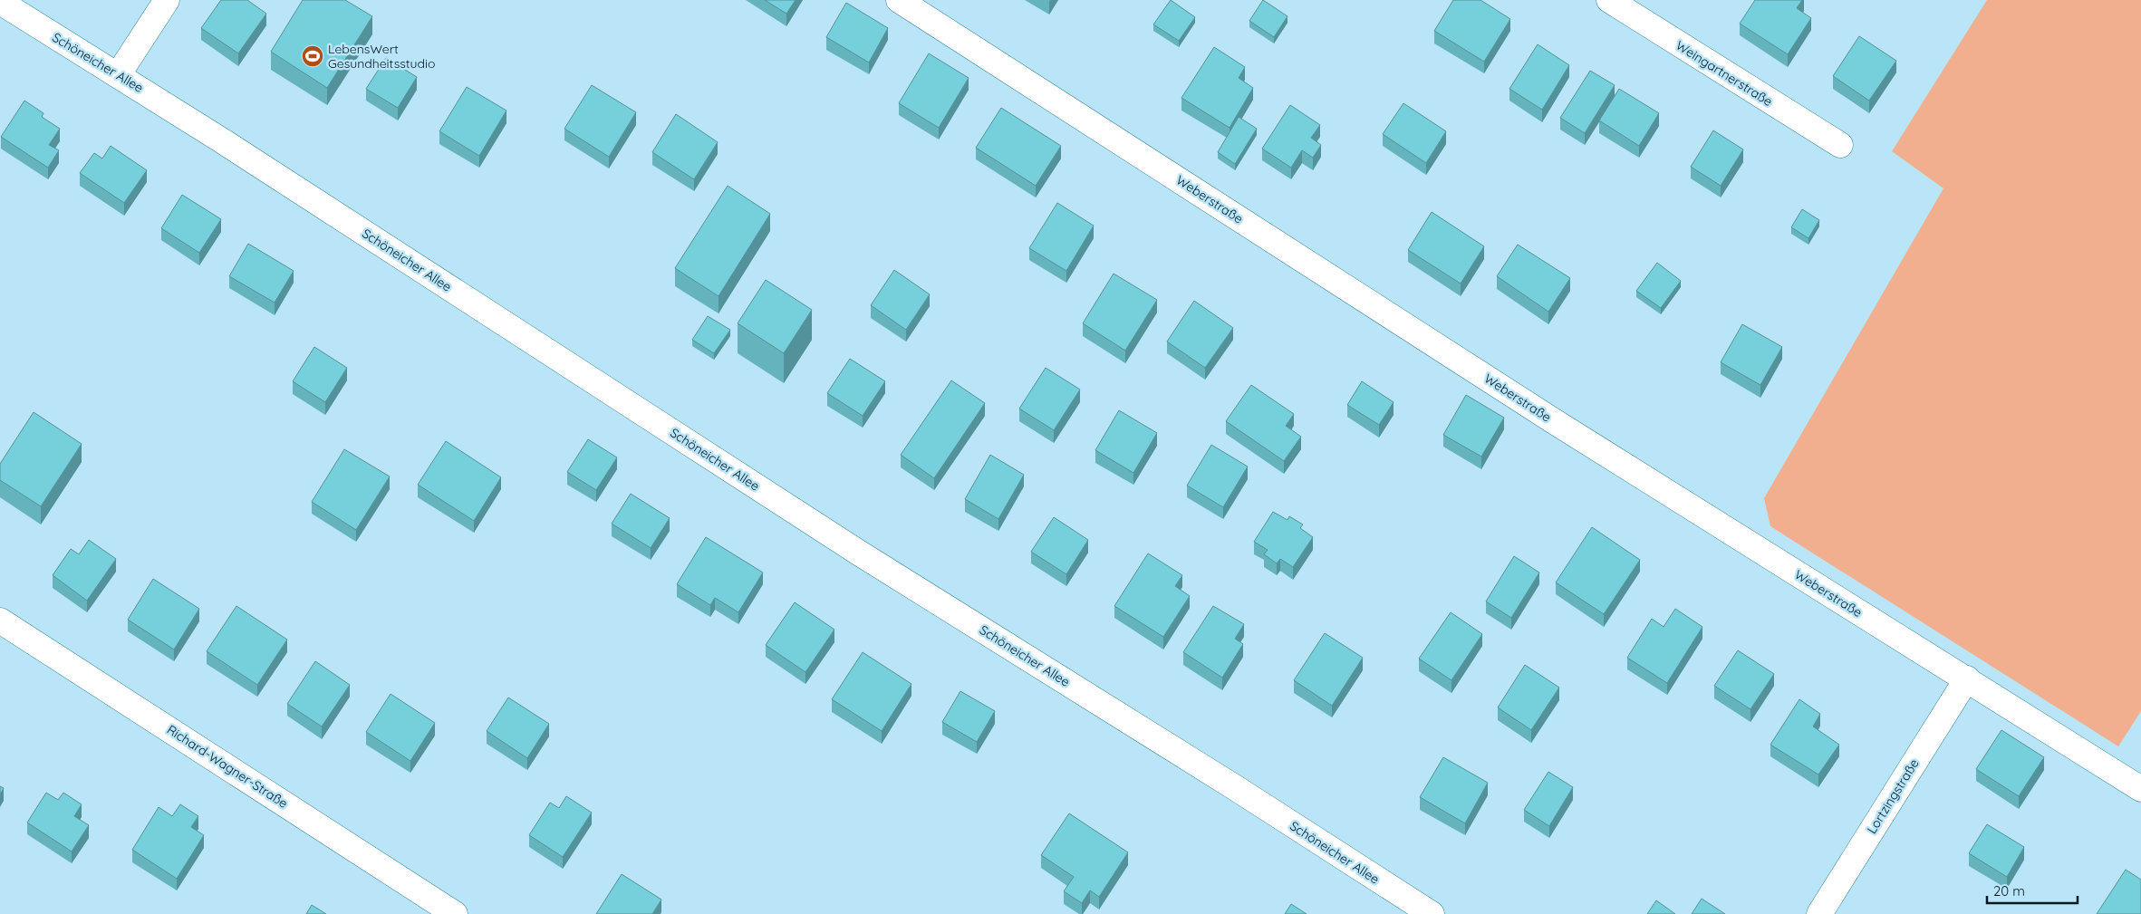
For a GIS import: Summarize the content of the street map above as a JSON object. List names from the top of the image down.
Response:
{
  "streets": {
    "street": [
      "Schöneicher Allee",
      "Weingartnerstraße",
      "Weberstraße",
      "Richard-Wagner-Straße",
      "Lortzingstraße"
    ]
  },
  "crossings": [
    ["Weberstraße", "Lortzingstraße"]
  ],
  "places": {
    "sports": ["LebensWert Gesundheitsstudio"]
  },
  "scale_bar": "20 m"
}
